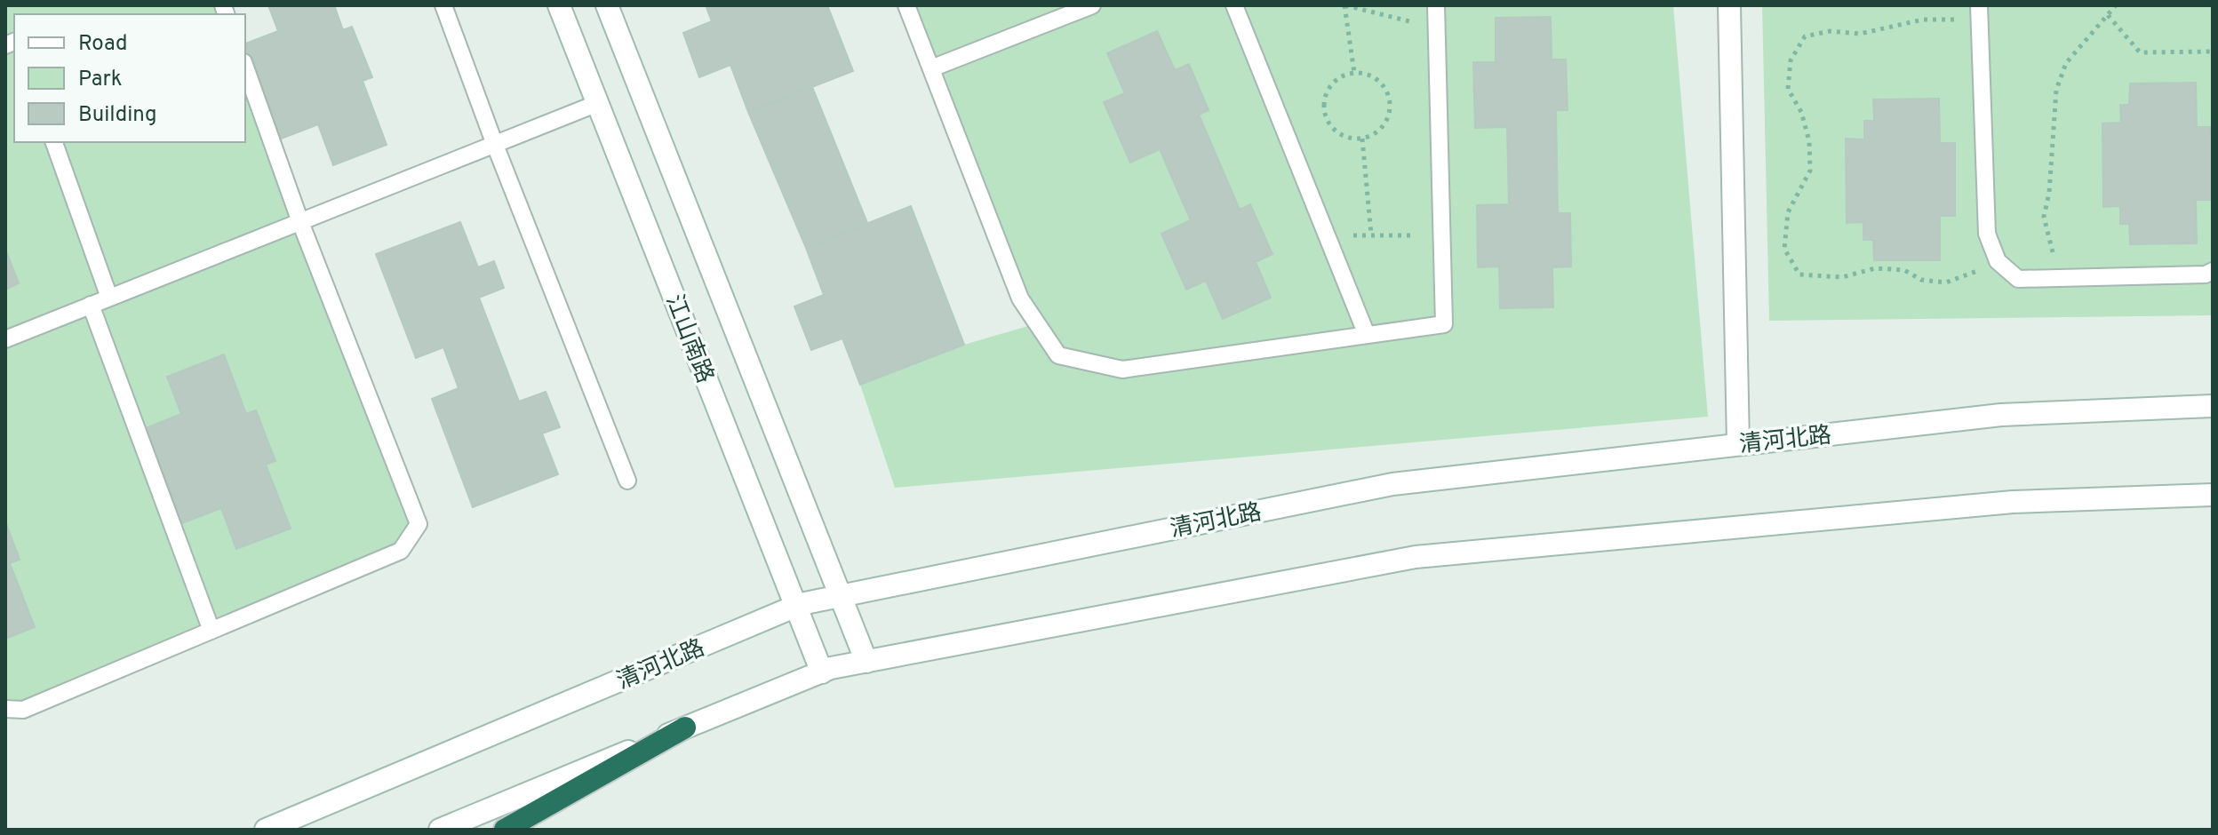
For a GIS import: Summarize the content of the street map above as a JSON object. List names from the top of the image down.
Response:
{
  "streets": {
    "main road": ["江山南路", "清河北路"]
  },
  "crossings": [
    ["江山南路", "清河北路"]
  ],
  "legend": ["Road", "Park", "Building"]
}
